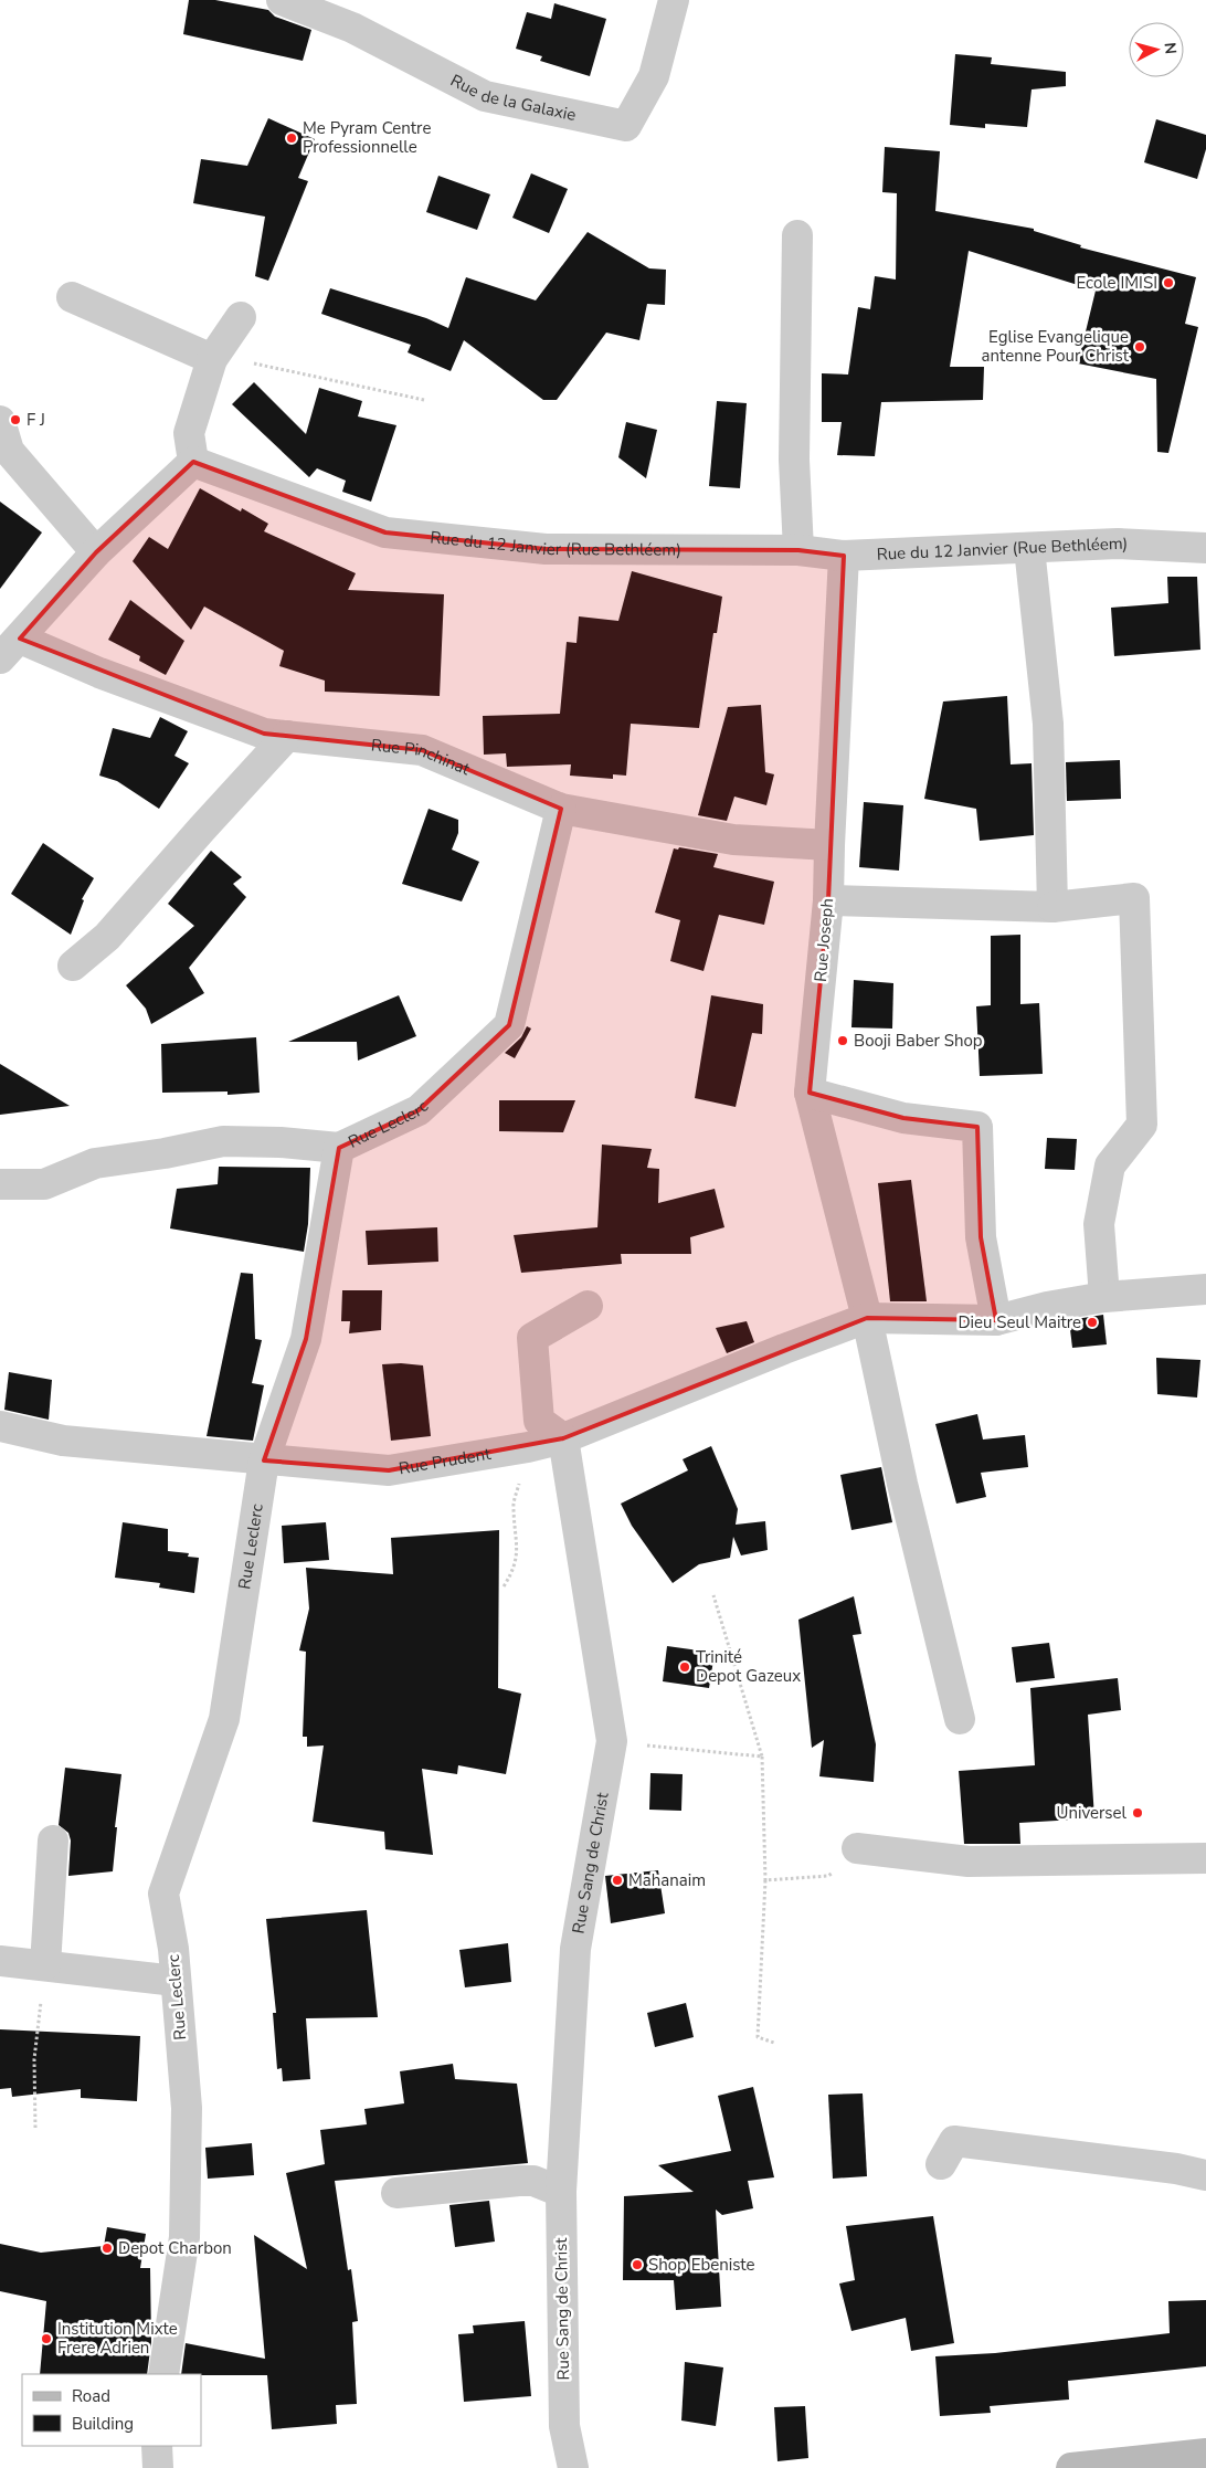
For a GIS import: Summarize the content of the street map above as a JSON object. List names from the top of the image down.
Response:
{
  "streets": {
    "street": [
      "Rue de la Galaxie",
      "Rue du 12 Janvier (Rue Bethléem)",
      "Rue Pinchinat",
      "Rue Joseph",
      "Rue Leclerc",
      "Rue Prudent",
      "Rue Sang de Christ"
    ]
  },
  "crossings": [
    ["Rue du 12 Janvier (Rue Bethléem)", "Rue Joseph"],
    ["Rue Pinchinat", "Rue Joseph"],
    ["Rue Pinchinat", "Rue Leclerc"],
    ["Rue Joseph", "Rue Prudent"],
    ["Rue Leclerc", "Rue Prudent"],
    ["Rue Prudent", "Rue Sang de Christ"]
  ],
  "places": [
    "Me Pyram Centre Professionnelle",
    "Ecole IMISI",
    "Eglise Evangelique antenne Pour Christ",
    "F J",
    "Booji Baber Shop",
    "Dieu Seul Maitre",
    "Trinité Depot Gazeux",
    "Universel",
    "Mahanaim",
    "Depot Charbon",
    "Shop Ebeniste",
    "Institution Mixte Frere Adrien"
  ],
  "legend": ["Road", "Building"],
  "north": "right"
}
